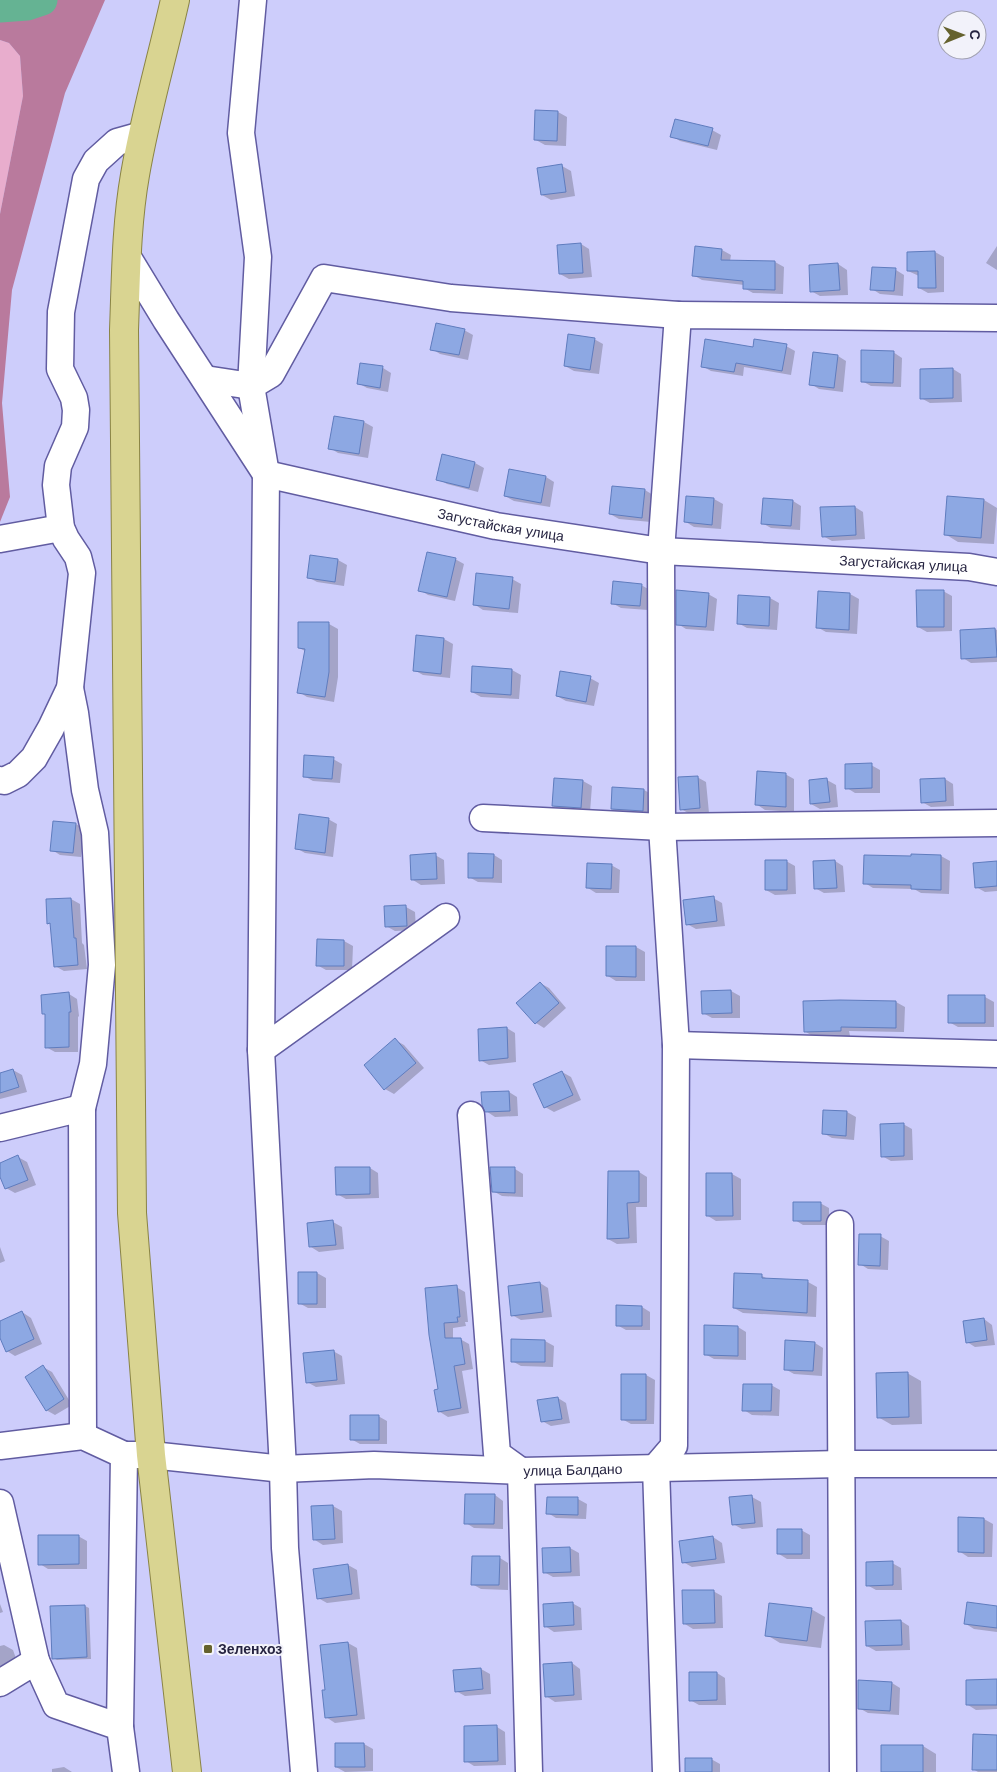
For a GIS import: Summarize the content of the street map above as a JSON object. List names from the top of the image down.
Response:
{
  "streets": {
    "street": ["Загустайская улица", "улица Балдано"]
  },
  "places": {
    "transit": ["Зеленхоз"]
  },
  "north": "right"
}
